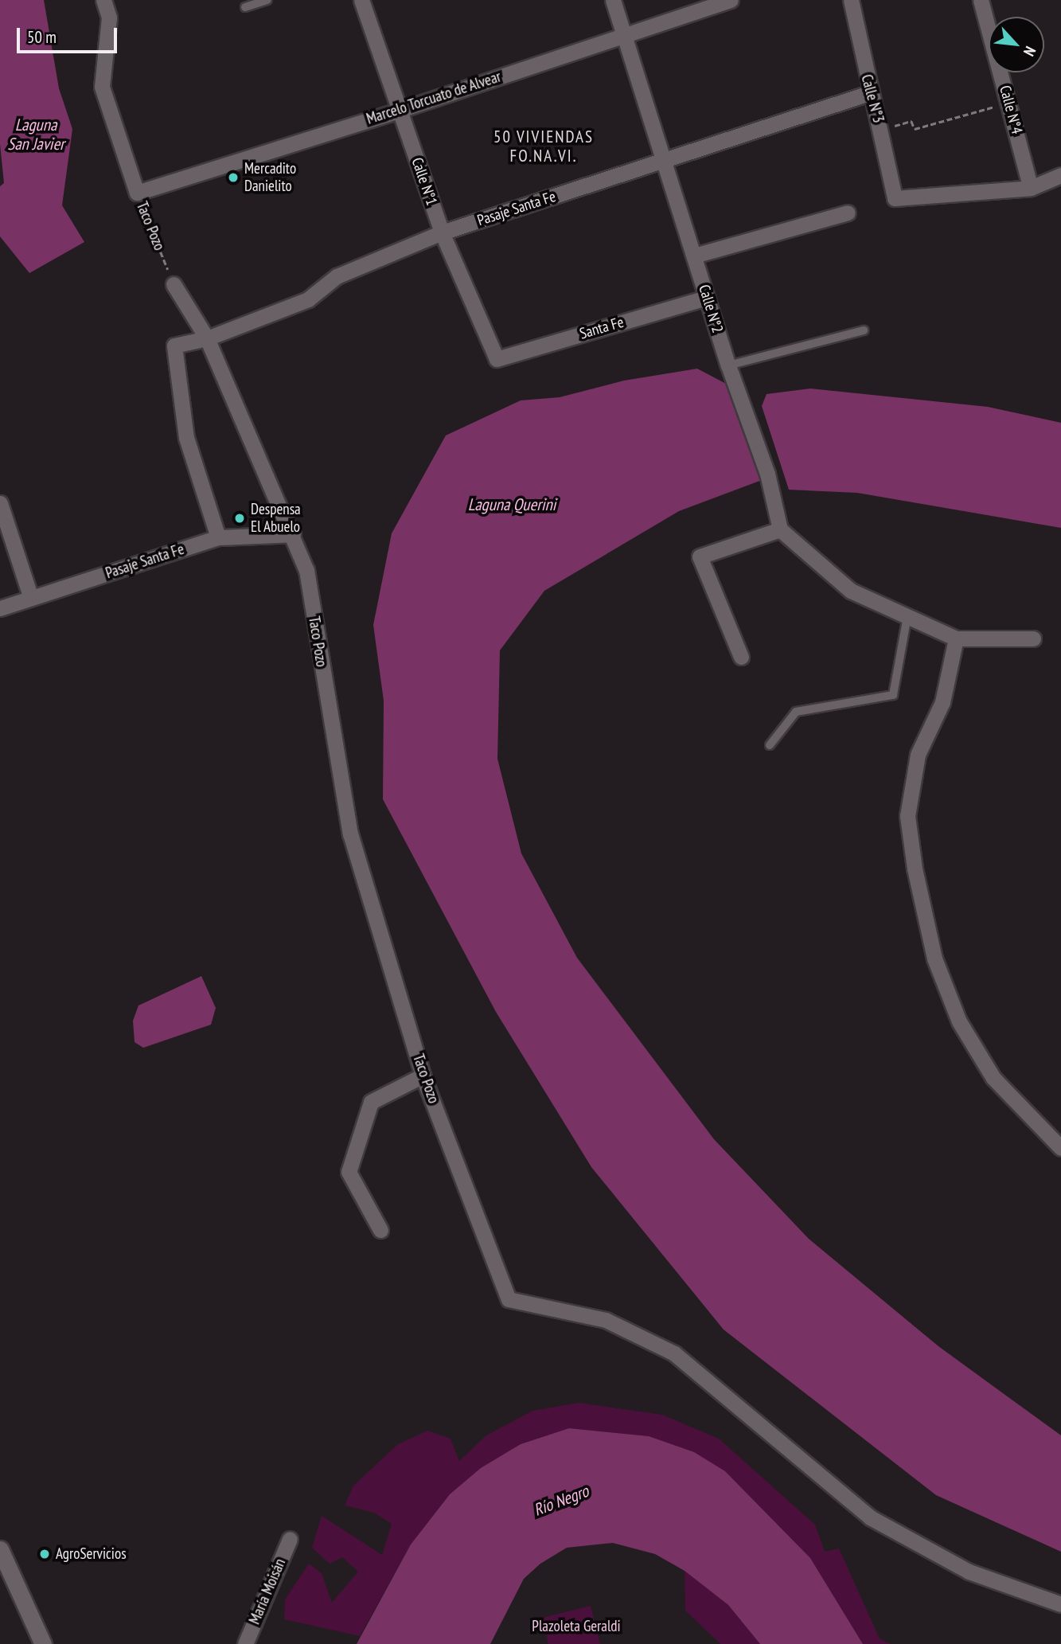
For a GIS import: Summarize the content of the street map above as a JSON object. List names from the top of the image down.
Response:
{
  "streets": {
    "street": [
      "Marcelo Torcuato de Alvear",
      "Calle N°3",
      "Calle N°4",
      "Calle N°1",
      "Pasaje Santa Fe",
      "Taco Pozo",
      "Calle N°2",
      "Santa Fe",
      "María Moisán"
    ]
  },
  "crossings": [
    ["Marcelo Torcuato de Alvear", "Calle N°1"],
    ["Marcelo Torcuato de Alvear", "Taco Pozo"],
    ["Marcelo Torcuato de Alvear", "Calle N°2"],
    ["Calle N°3", "Calle N°4"],
    ["Calle N°3", "Pasaje Santa Fe"],
    ["Calle N°1", "Pasaje Santa Fe"],
    ["Calle N°1", "Santa Fe"],
    ["Pasaje Santa Fe", "Taco Pozo"],
    ["Pasaje Santa Fe", "Calle N°2"],
    ["Calle N°2", "Santa Fe"]
  ],
  "districts": ["50 VIVIENDAS FO.NA.VI."],
  "water": ["Laguna San Javier", "Laguna Querini", "Río Negro"],
  "parks": ["Plazoleta Geraldi"],
  "places": ["Mercadito Danielito", "Despensa El Abuelo", "AgroServicios"],
  "scale_bar": "50 m",
  "north": "bottom right"
}
